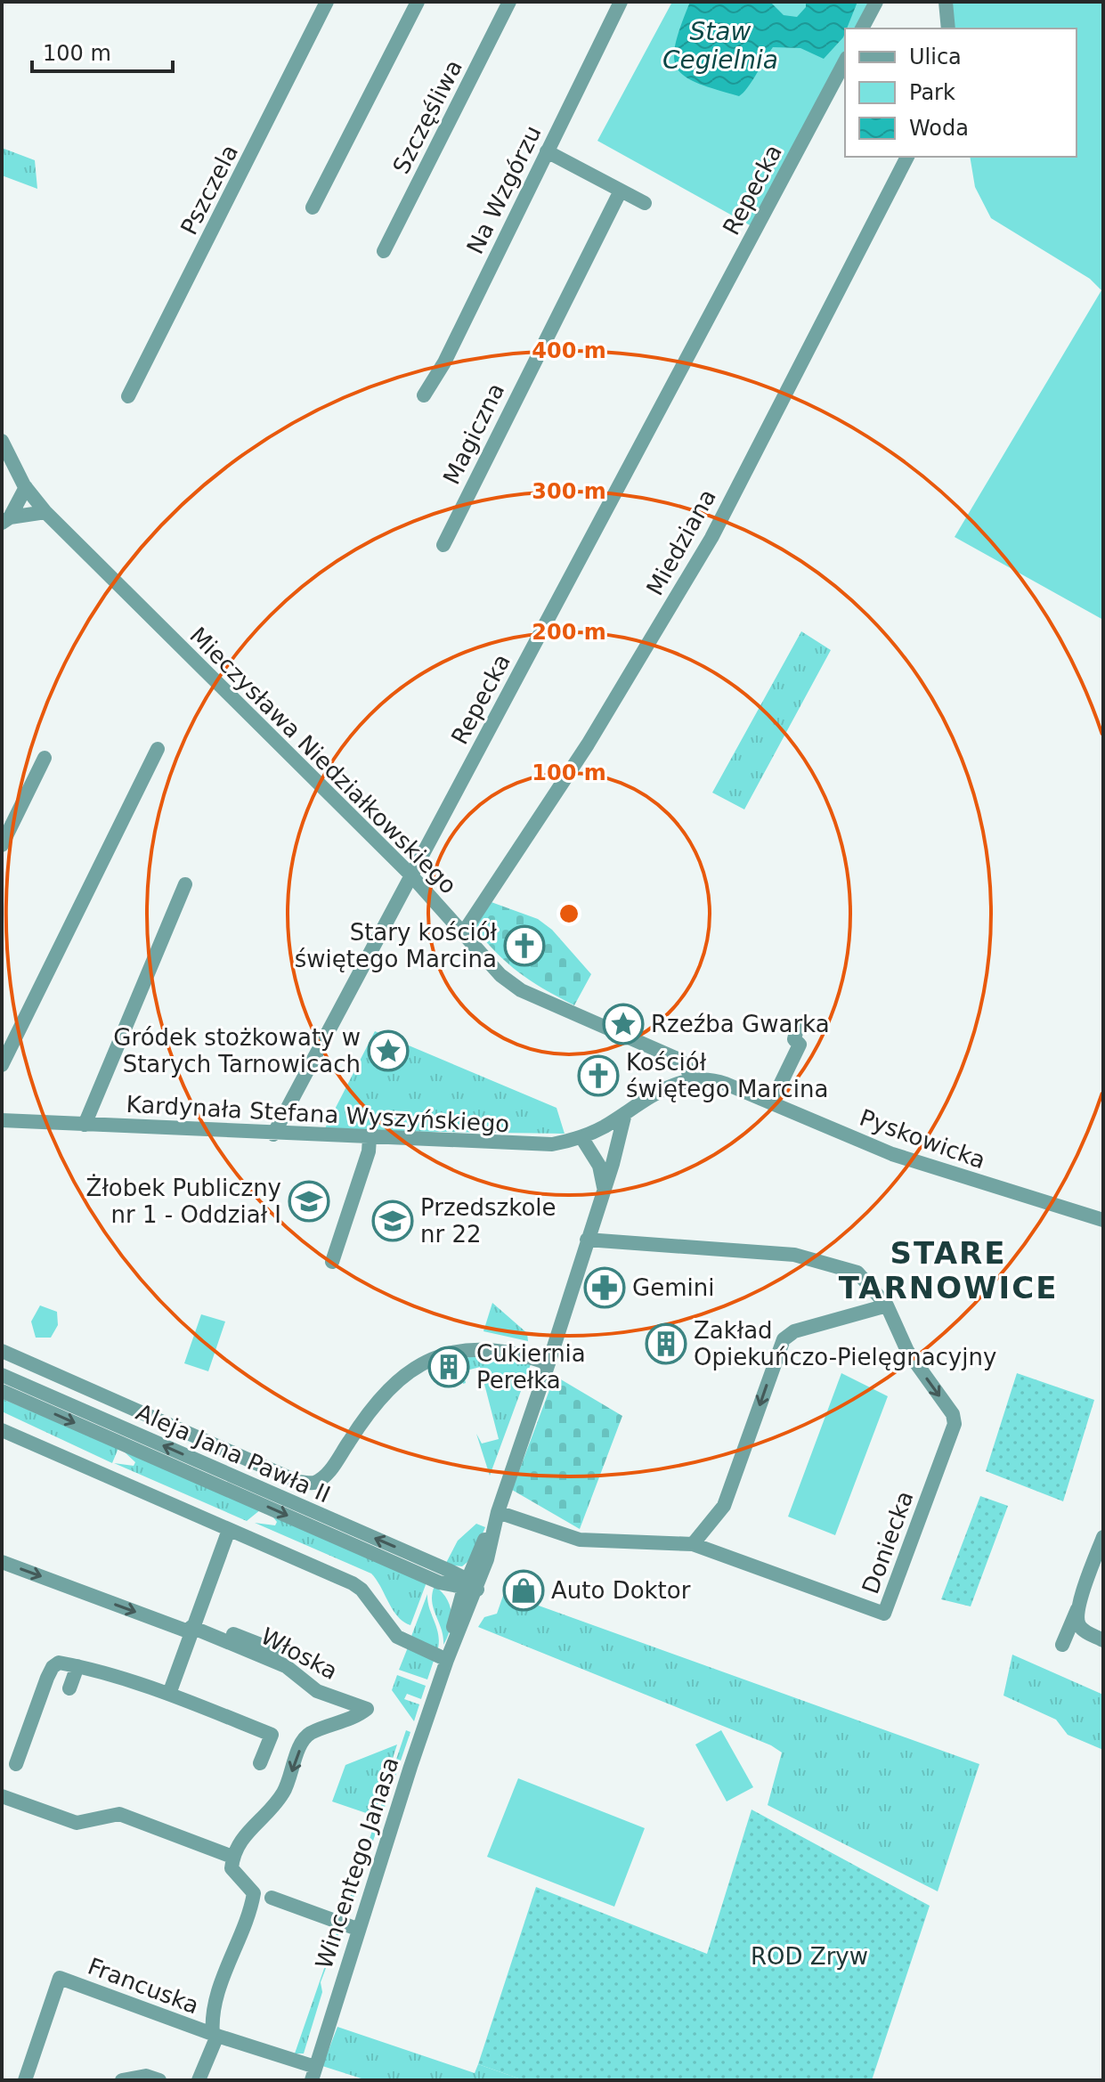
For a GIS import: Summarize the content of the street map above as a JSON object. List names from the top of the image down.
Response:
{
  "streets": {
    "street": [
      "Szczęśliwa",
      "Pszczela",
      "Na Wzgórzu",
      "Repecka",
      "Magiczna",
      "Miedziana",
      "Mieczysława Niedziałkowskiego",
      "Kardynała Stefana Wyszyńskiego",
      "Pyskowicka",
      "Aleja Jana Pawła II",
      "Doniecka",
      "Włoska",
      "Wincentego Janasa",
      "Francuska"
    ]
  },
  "crossings": [
    ["Repecka", "Mieczysława Niedziałkowskiego"],
    ["Repecka", "Kardynała Stefana Wyszyńskiego"],
    ["Miedziana", "Mieczysława Niedziałkowskiego"],
    ["Mieczysława Niedziałkowskiego", "Kardynała Stefana Wyszyńskiego"],
    ["Mieczysława Niedziałkowskiego", "Pyskowicka"],
    ["Kardynała Stefana Wyszyńskiego", "Pyskowicka"],
    ["Kardynała Stefana Wyszyńskiego", "Wincentego Janasa"],
    ["Aleja Jana Pawła II", "Wincentego Janasa"],
    ["Doniecka", "Wincentego Janasa"],
    ["Wincentego Janasa", "Francuska"]
  ],
  "districts": ["STARE TARNOWICE"],
  "water": ["Staw Cegielnia"],
  "parks": ["ROD Zryw"],
  "places": {
    "church": ["Stary kościół świętego Marcina", "Kościół świętego Marcina"],
    "place": ["Rzeźba Gwarka", "Gródek stożkowaty w Starych Tarnowicach"],
    "school or university": ["Żłobek Publiczny nr 1 - Oddział I", "Przedszkole nr 22"],
    "pharmacy": ["Gemini"],
    "building": ["Zakład Opiekuńczo-Pielęgnacyjny", "Cukiernia Perełka"],
    "shop": ["Auto Doktor"]
  },
  "legend": ["Ulica", "Park", "Woda"],
  "scale_bar": "100 m",
  "rings": [
    "400 m",
    "300 m",
    "200 m",
    "100 m"
  ]
}
